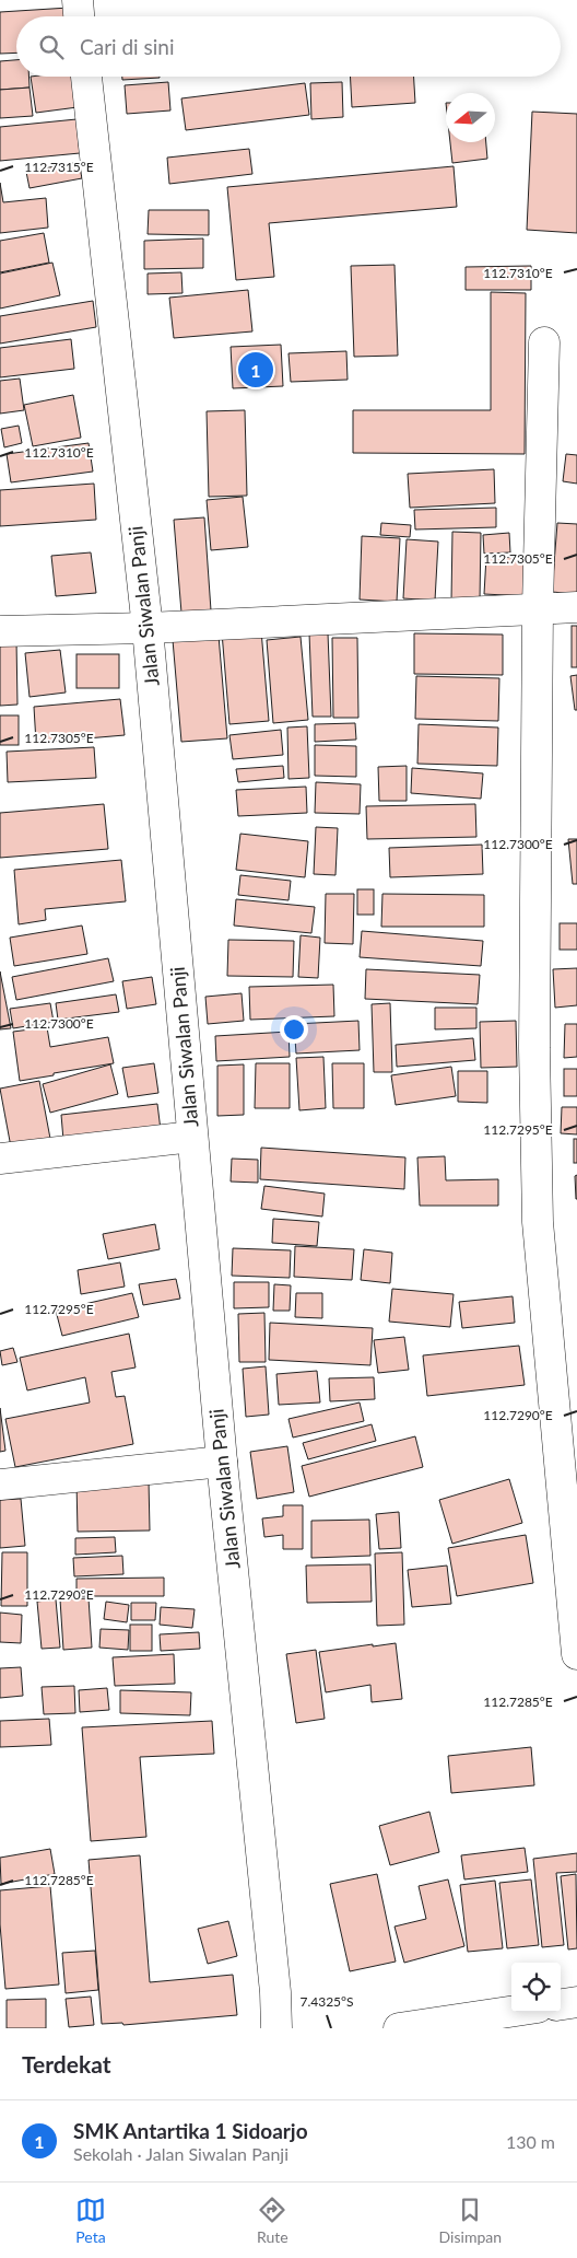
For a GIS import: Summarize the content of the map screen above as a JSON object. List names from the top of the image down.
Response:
{
  "streets": {
    "street": ["Jalan Siwalan Panji"]
  },
  "north": "left",
  "page": {
    "search": "Cari di sini",
    "pins": "1",
    "heading": "Terdekat",
    "list": [
      {
        "mark": "1",
        "name": "SMK Antartika 1 Sidoarjo",
        "note": "Sekolah · Jalan Siwalan Panji",
        "value": "130 m"
      }
    ],
    "nav": ["Peta", "Rute", "Disimpan"]
  },
  "coordinates": [
    "112.7315°E",
    "112.7310°E",
    "112.7305°E",
    "112.7300°E",
    "112.7295°E",
    "112.7290°E",
    "112.7285°E",
    "7.4325°S"
  ]
}
